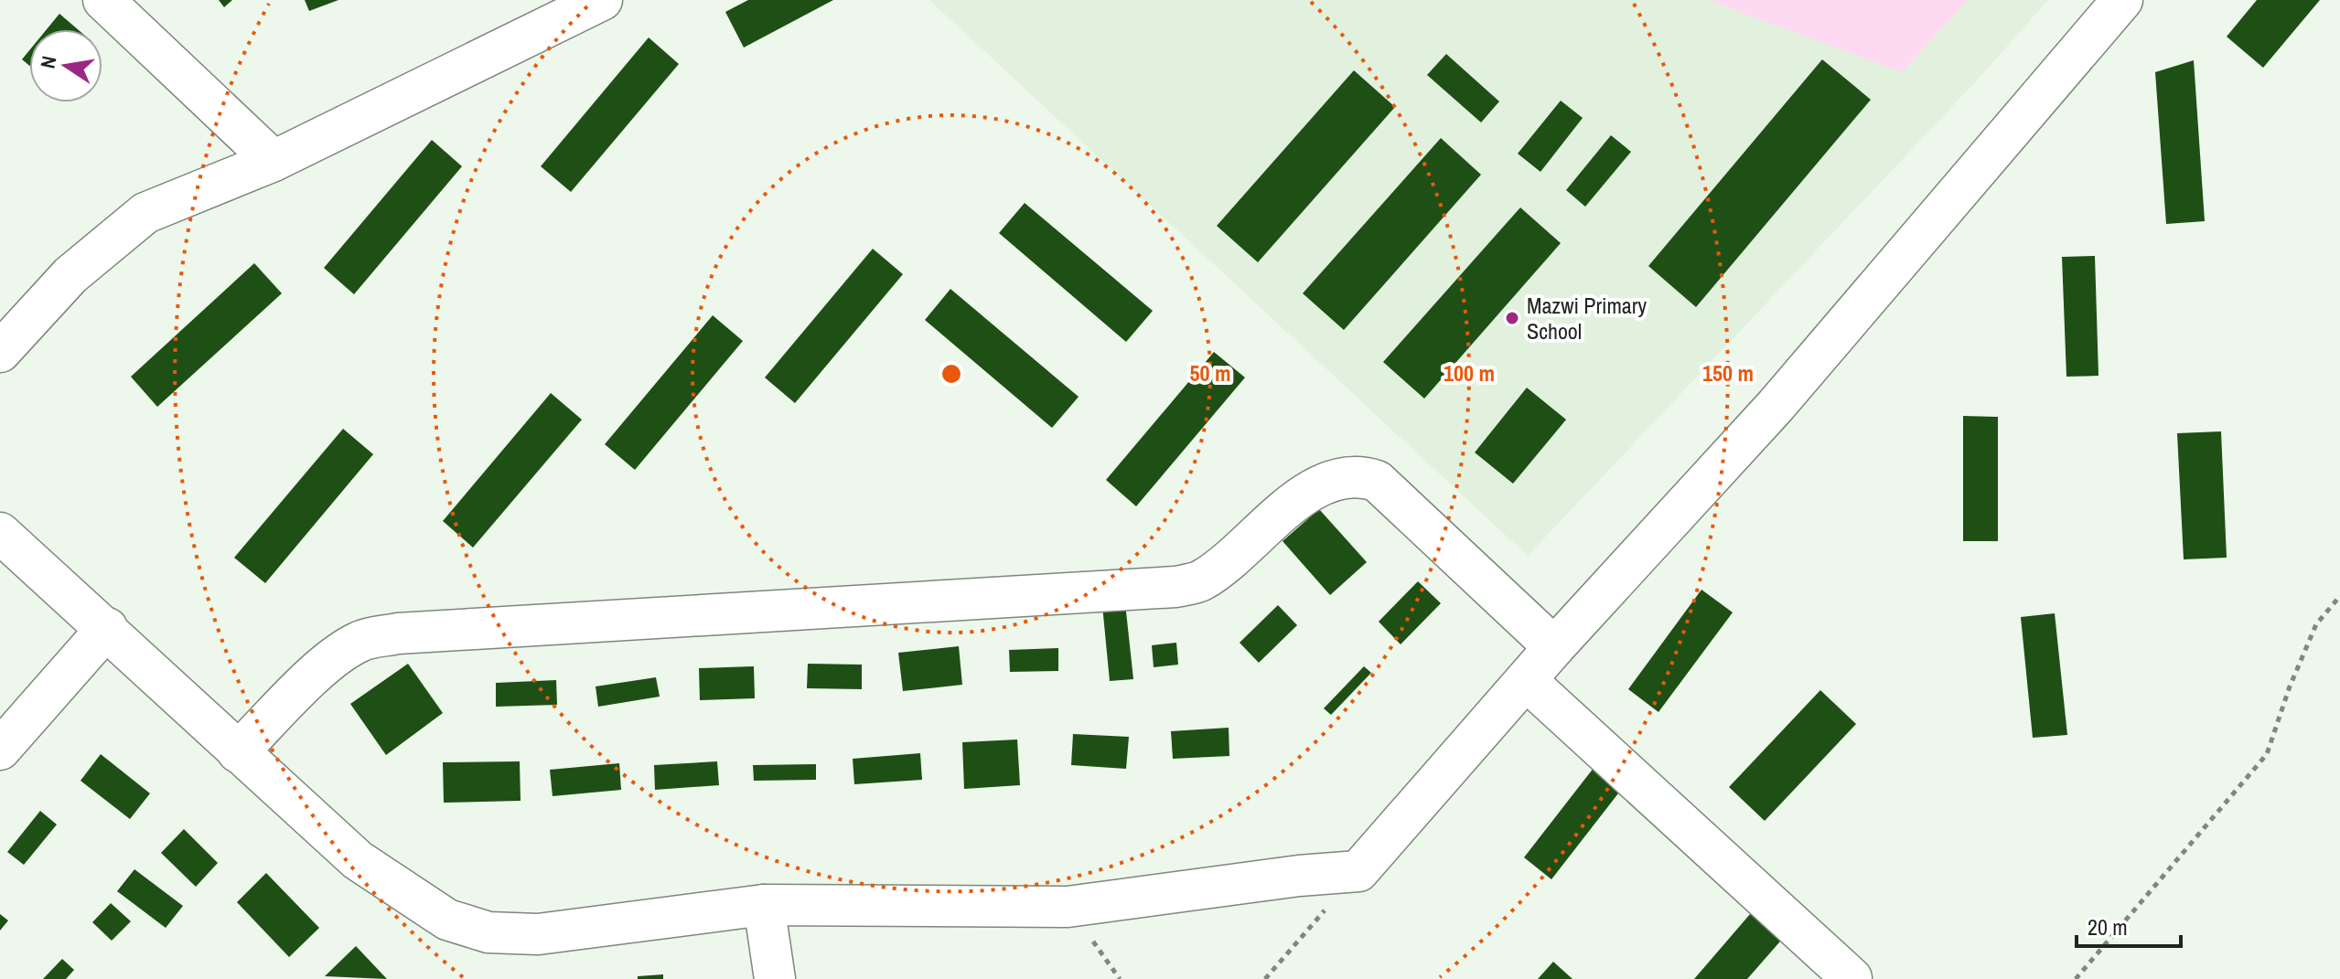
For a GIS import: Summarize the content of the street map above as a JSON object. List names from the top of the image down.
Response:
{
  "places": ["Mazwi Primary School"],
  "scale_bar": "20 m",
  "north": "left",
  "rings": ["50 m", "100 m", "150 m"]
}
